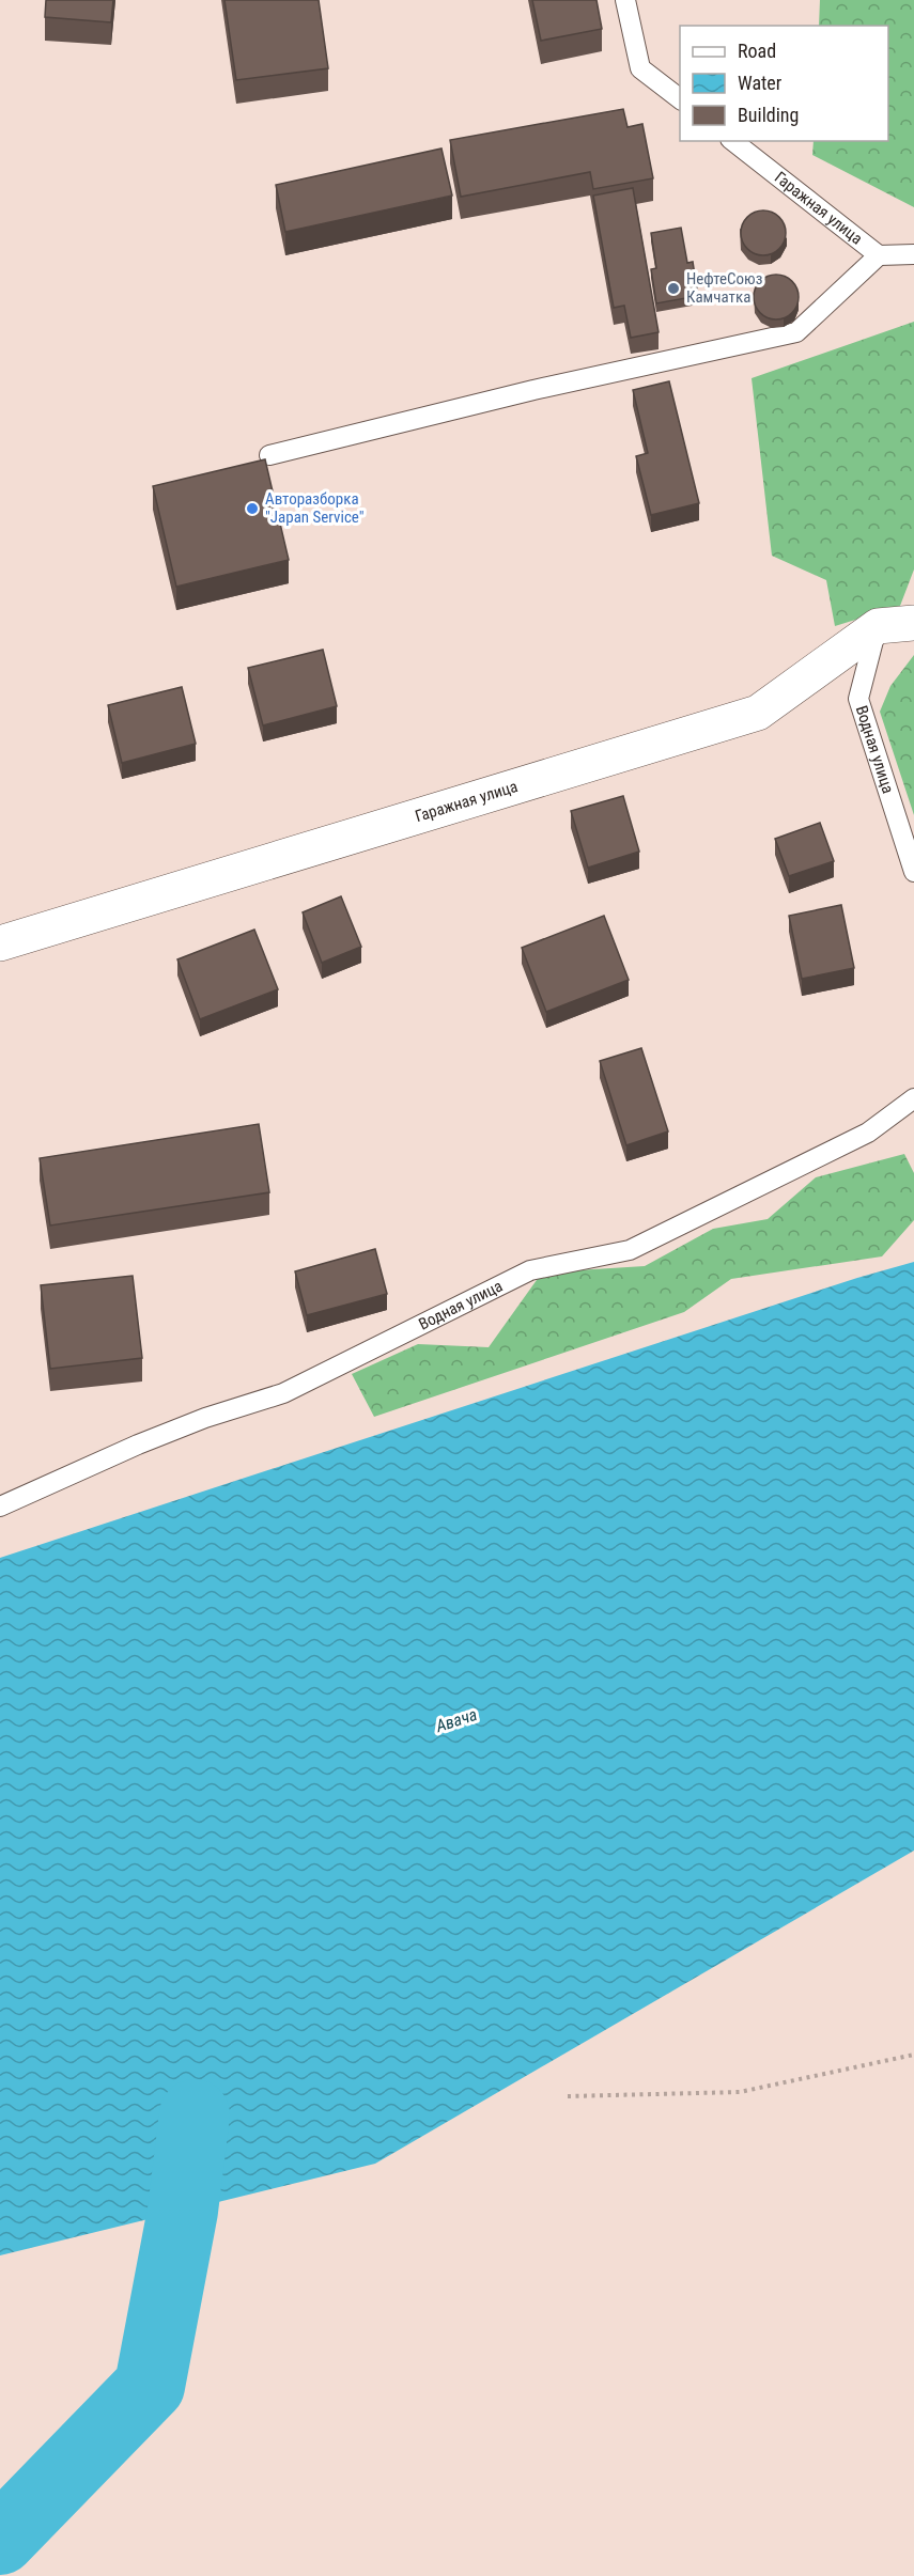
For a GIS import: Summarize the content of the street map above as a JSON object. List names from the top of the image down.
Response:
{
  "streets": {
    "street": ["Гаражная улица"],
    "lane": ["Водная улица"]
  },
  "crossings": [
    ["Гаражная улица", "Водная улица"]
  ],
  "water": ["Авача"],
  "places": ["НефтеСоюз Камчатка", "Авторазборка \"Japan Service\""],
  "legend": ["Road", "Water", "Building"]
}
